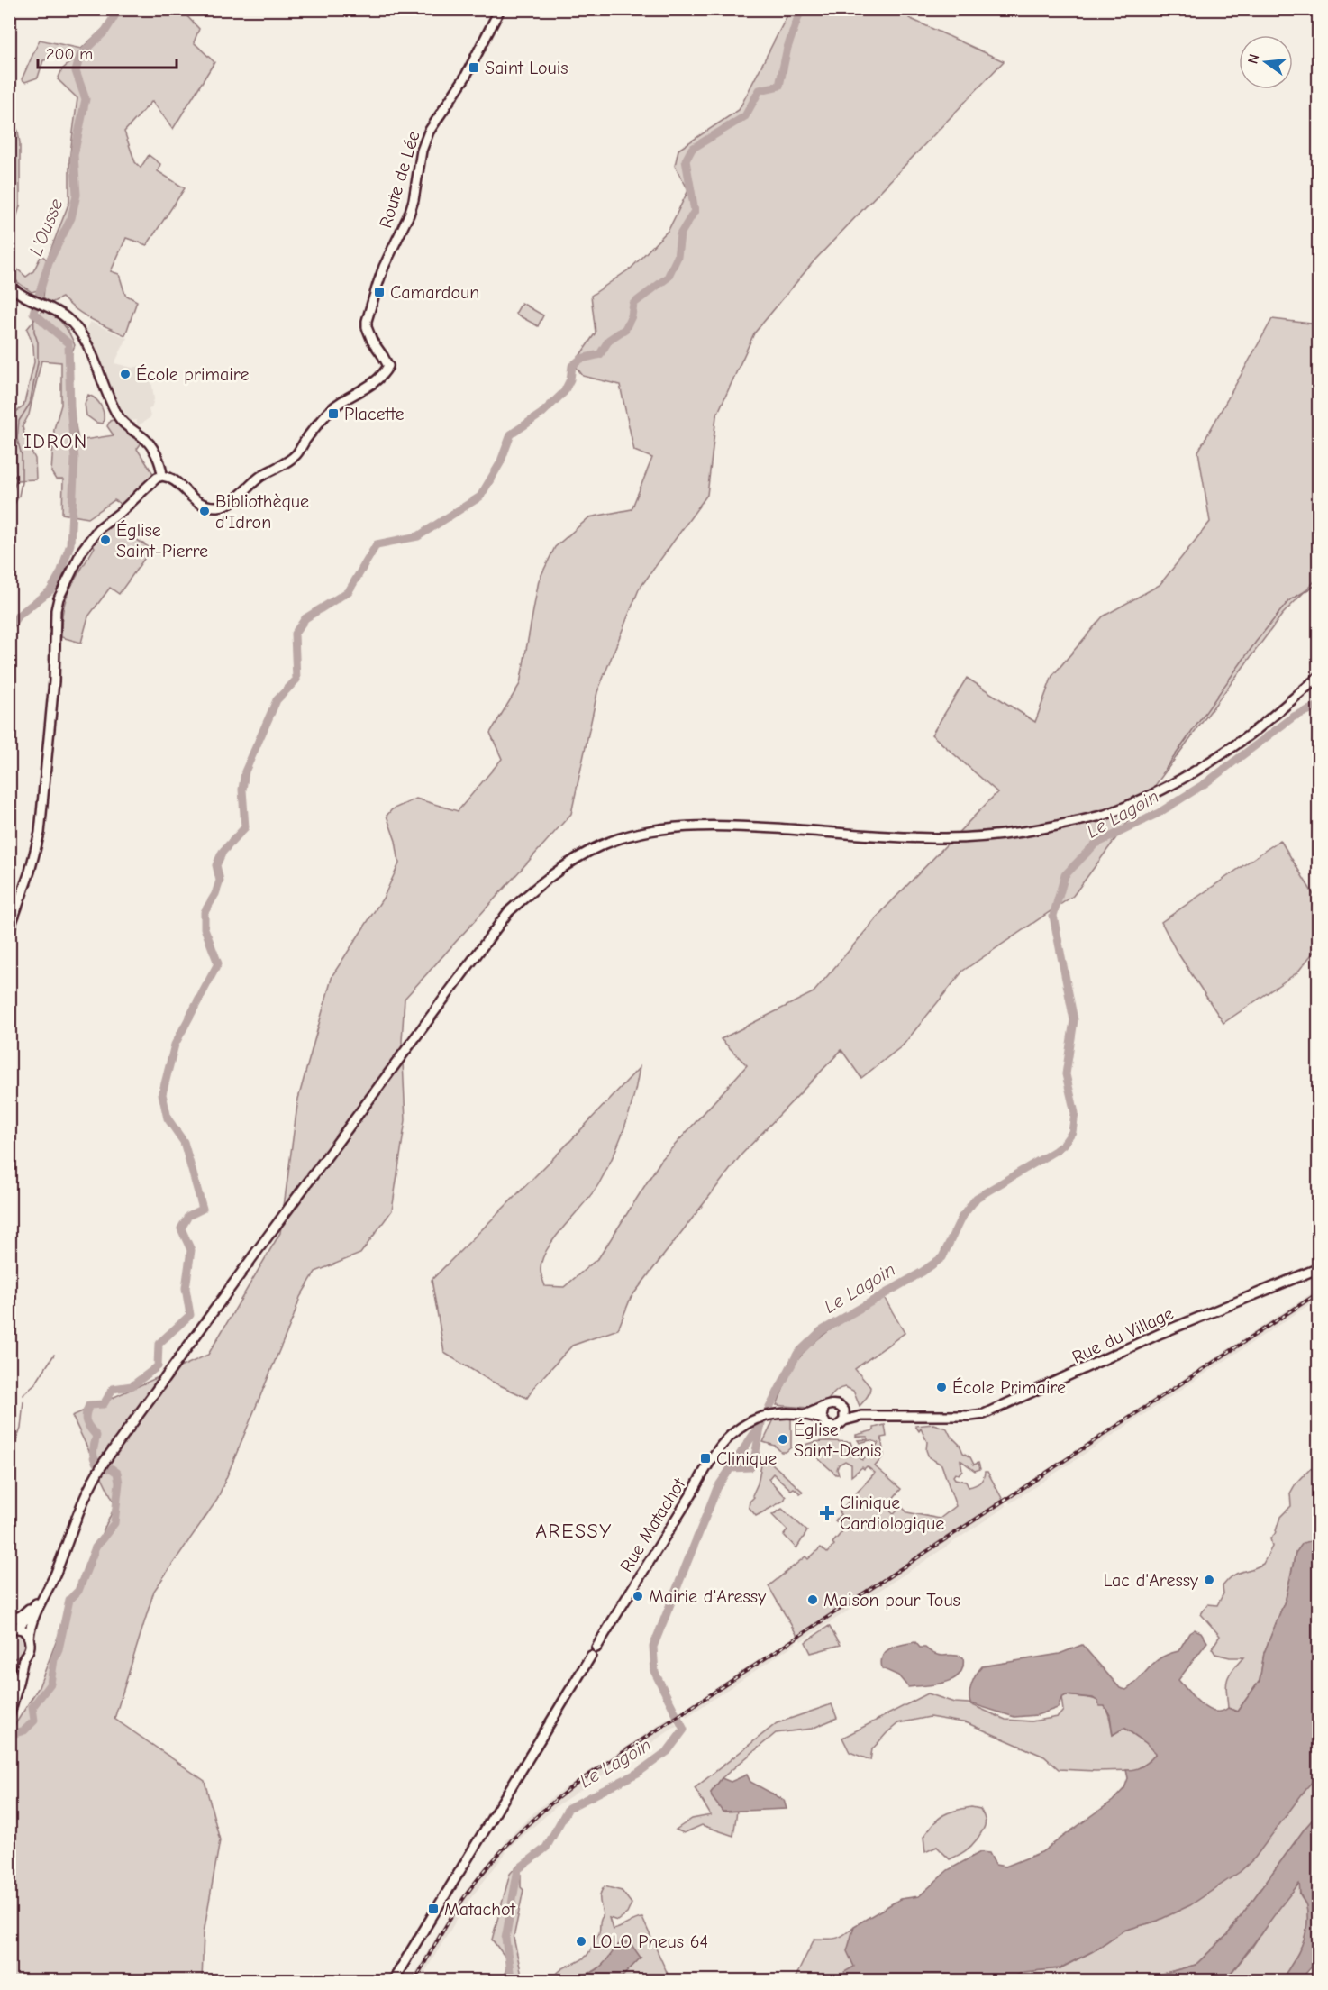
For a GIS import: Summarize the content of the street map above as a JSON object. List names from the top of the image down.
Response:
{
  "streets": {
    "main road": ["Route de Lée", "Rue du Village", "Rue Matachot"]
  },
  "crossings": [
    ["Rue du Village", "Rue Matachot"]
  ],
  "districts": ["IDRON", "ARESSY"],
  "water": ["L'Ousse", "Le Lagoin"],
  "places": {
    "transit": [
      "Saint Louis",
      "Camardoun",
      "Placette",
      "Clinique",
      "Matachot"
    ],
    "other": [
      "École primaire",
      "Bibliothèque d'Idron",
      "Église Saint-Pierre",
      "École Primaire",
      "Église Saint-Denis",
      "Lac d'Aressy",
      "Mairie d'Aressy",
      "Maison pour Tous",
      "LOLO Pneus 64"
    ],
    "health": ["Clinique Cardiologique"]
  },
  "scale_bar": "200 m",
  "north": "left"
}
